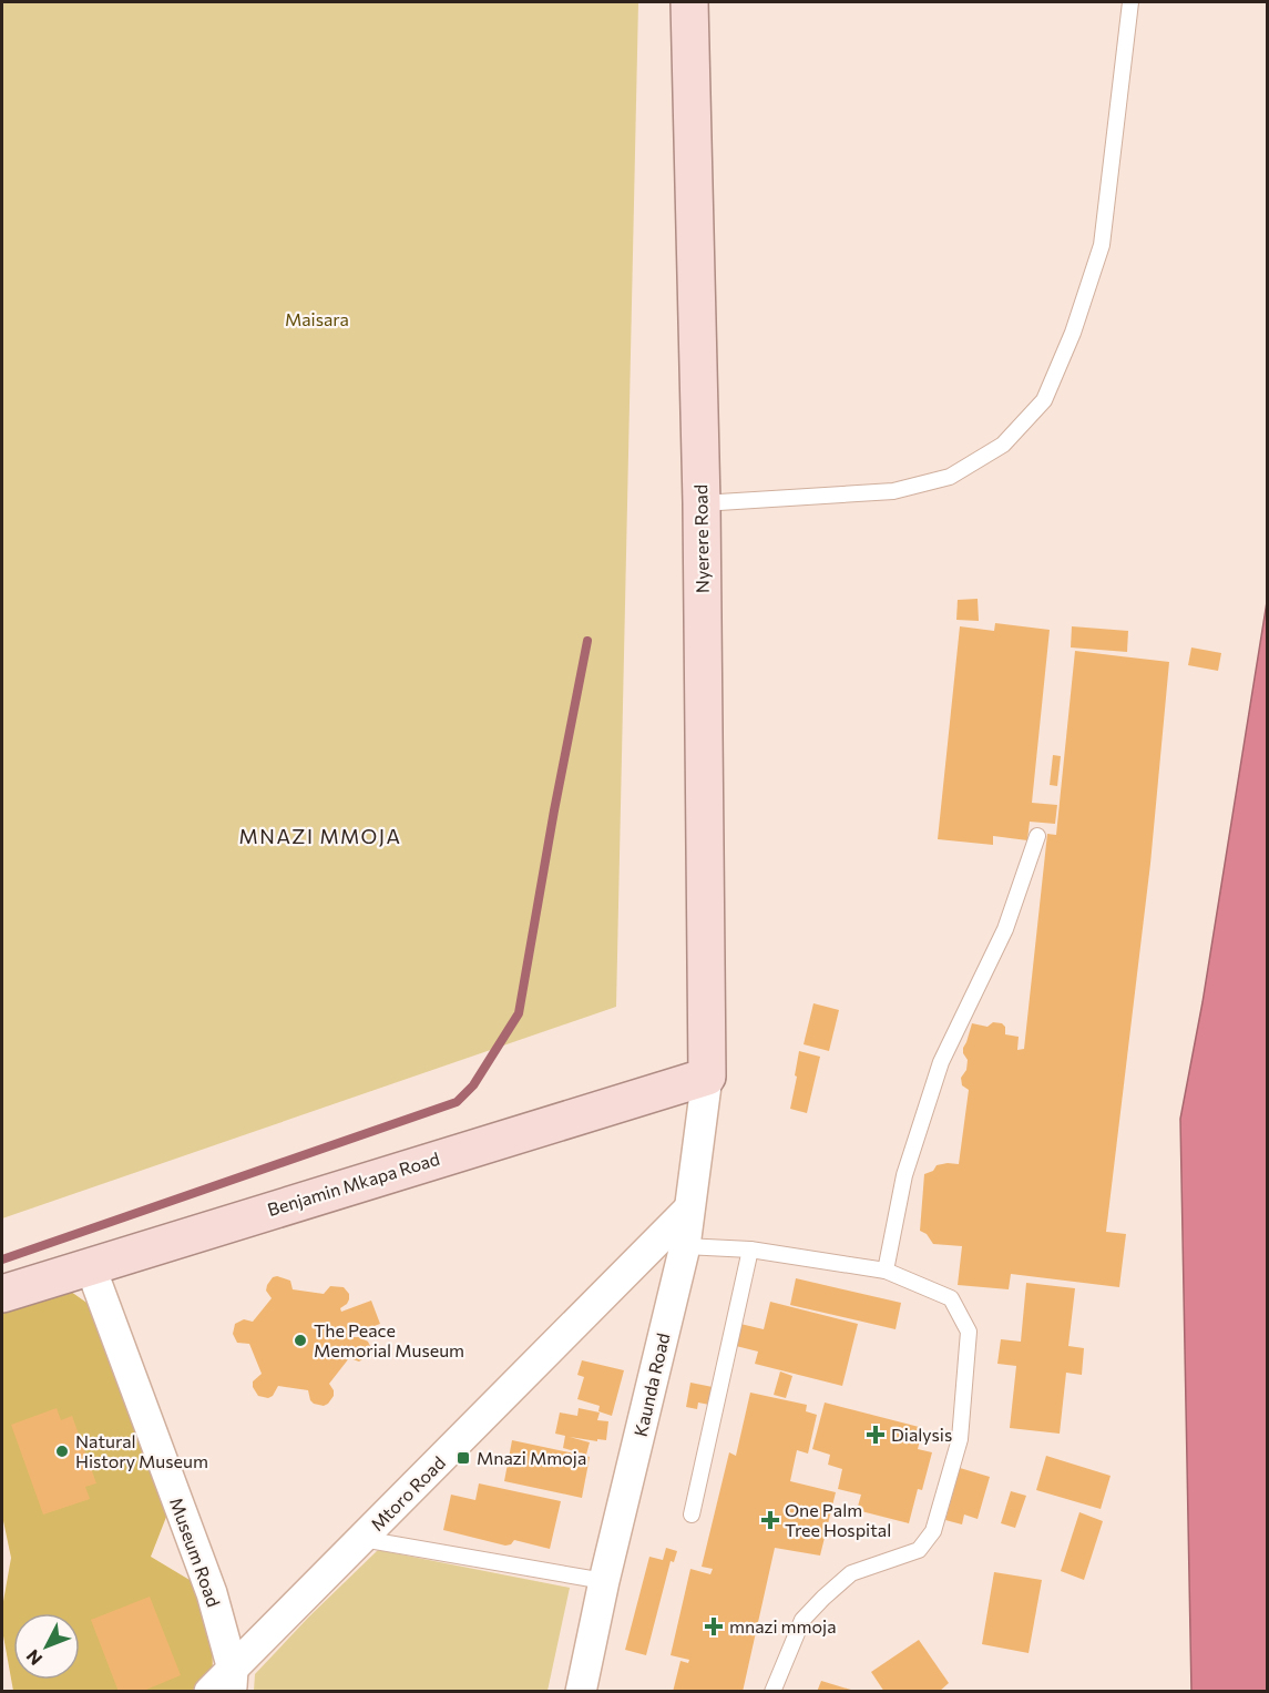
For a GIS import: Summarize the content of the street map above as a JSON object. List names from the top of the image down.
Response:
{
  "streets": {
    "main road": ["Nyerere Road", "Benjamin Mkapa Road"],
    "street": ["Kaunda Road", "Mtoro Road", "Museum Road"]
  },
  "crossings": [
    ["Nyerere Road", "Benjamin Mkapa Road"],
    ["Nyerere Road", "Kaunda Road"],
    ["Benjamin Mkapa Road", "Kaunda Road"],
    ["Benjamin Mkapa Road", "Museum Road"],
    ["Kaunda Road", "Mtoro Road"],
    ["Mtoro Road", "Museum Road"]
  ],
  "districts": ["MNAZI MMOJA"],
  "parks": ["Maisara"],
  "places": {
    "other": ["The Peace Memorial Museum", "Natural History Museum"],
    "health": ["Dialysis", "One Palm Tree Hospital", "mnazi mmoja"],
    "transit": ["Mnazi Mmoja"]
  },
  "north": "bottom left"
}
